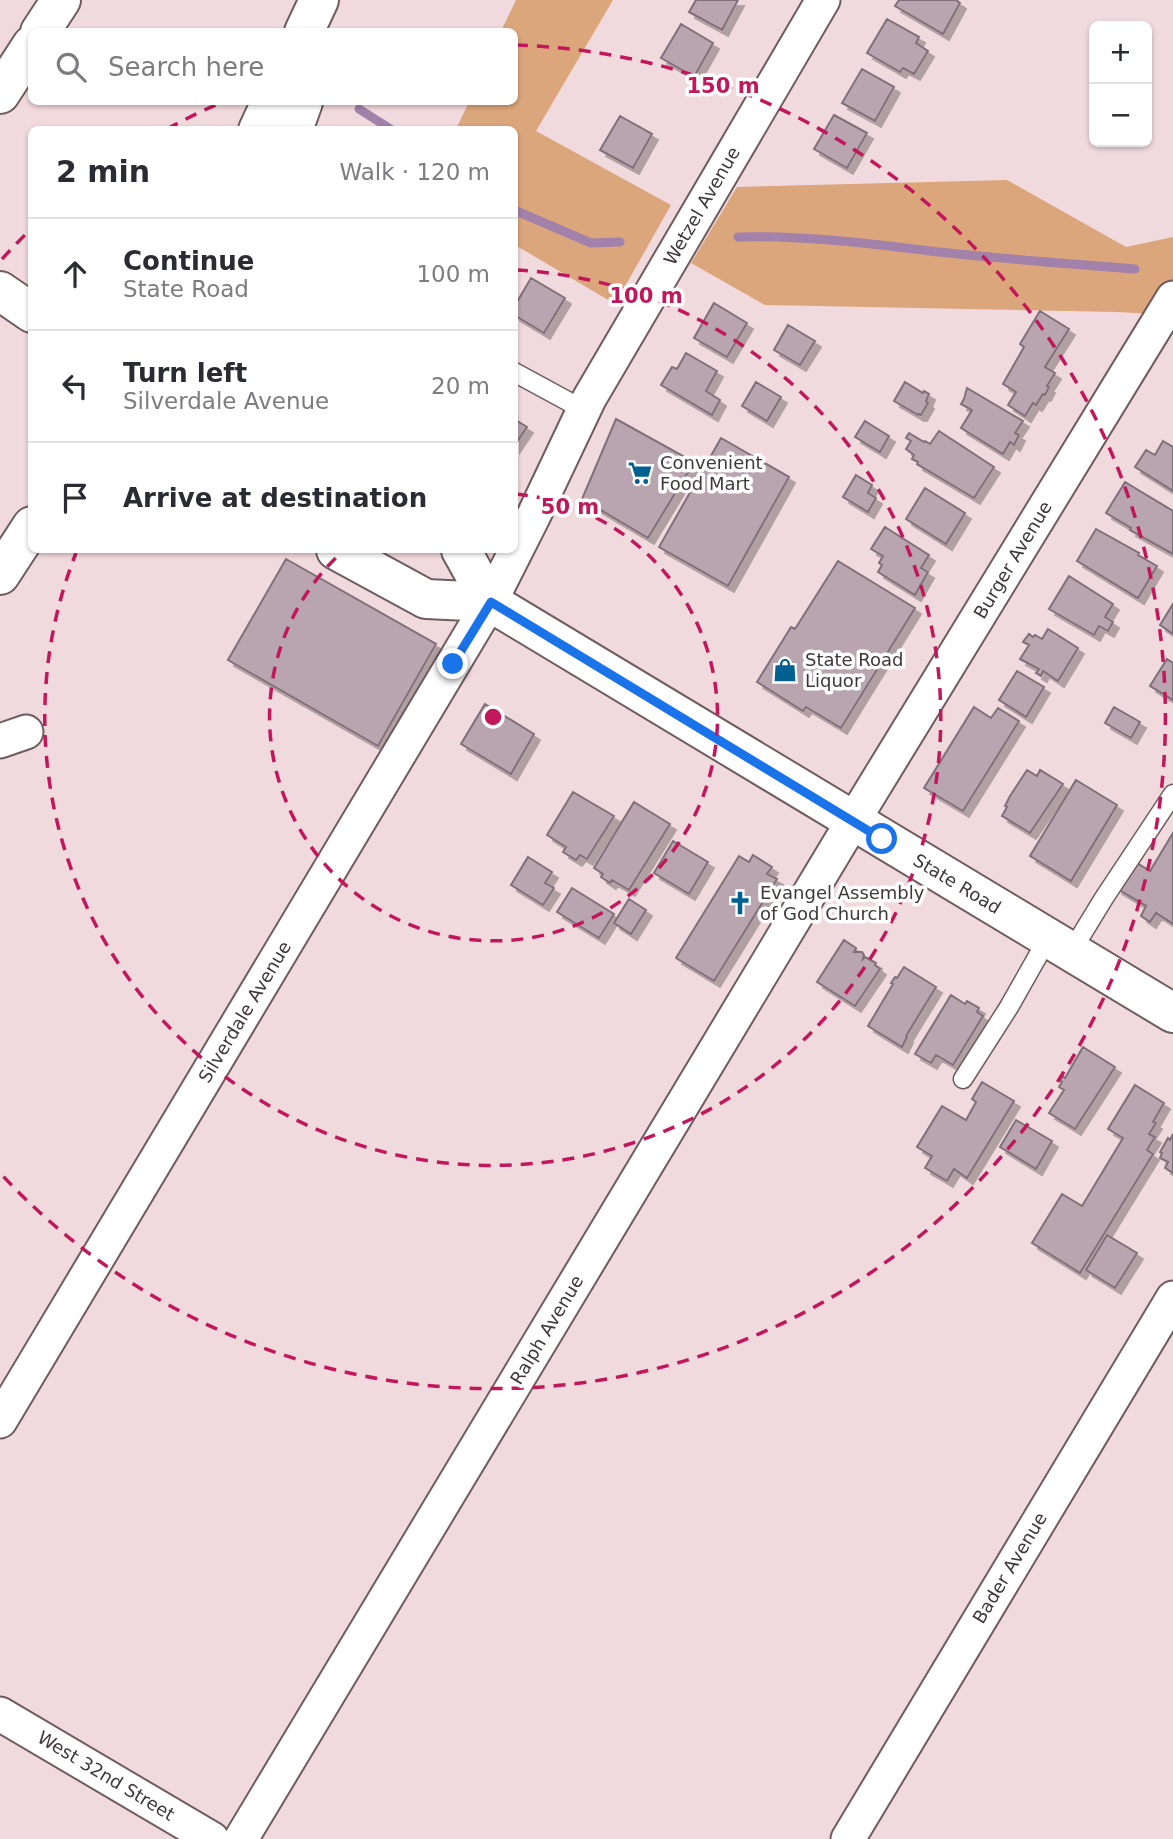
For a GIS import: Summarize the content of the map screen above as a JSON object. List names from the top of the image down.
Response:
{
  "streets": {
    "main road": ["State Road"],
    "street": [
      "Wetzel Avenue",
      "Burger Avenue",
      "Silverdale Avenue",
      "Ralph Avenue",
      "Bader Avenue",
      "West 32nd Street"
    ]
  },
  "crossings": [
    ["Wetzel Avenue", "State Road"],
    ["Wetzel Avenue", "Silverdale Avenue"],
    ["Burger Avenue", "State Road"],
    ["Burger Avenue", "Ralph Avenue"],
    ["State Road", "Silverdale Avenue"],
    ["State Road", "Ralph Avenue"]
  ],
  "places": {
    "supermarket": ["Convenient Food Mart"],
    "shop": ["State Road Liquor"],
    "church": ["Evangel Assembly of God Church"]
  },
  "page": {
    "map_buttons": ["+", "−"],
    "search": "Search here",
    "heading": ["2 min", "Walk · 120 m"],
    "list": [
      ["Continue", "State Road", "100 m"],
      ["Turn left", "Silverdale Avenue", "20 m"],
      "Arrive at destination"
    ]
  },
  "rings": ["150 m", "100 m", "50 m"]
}
